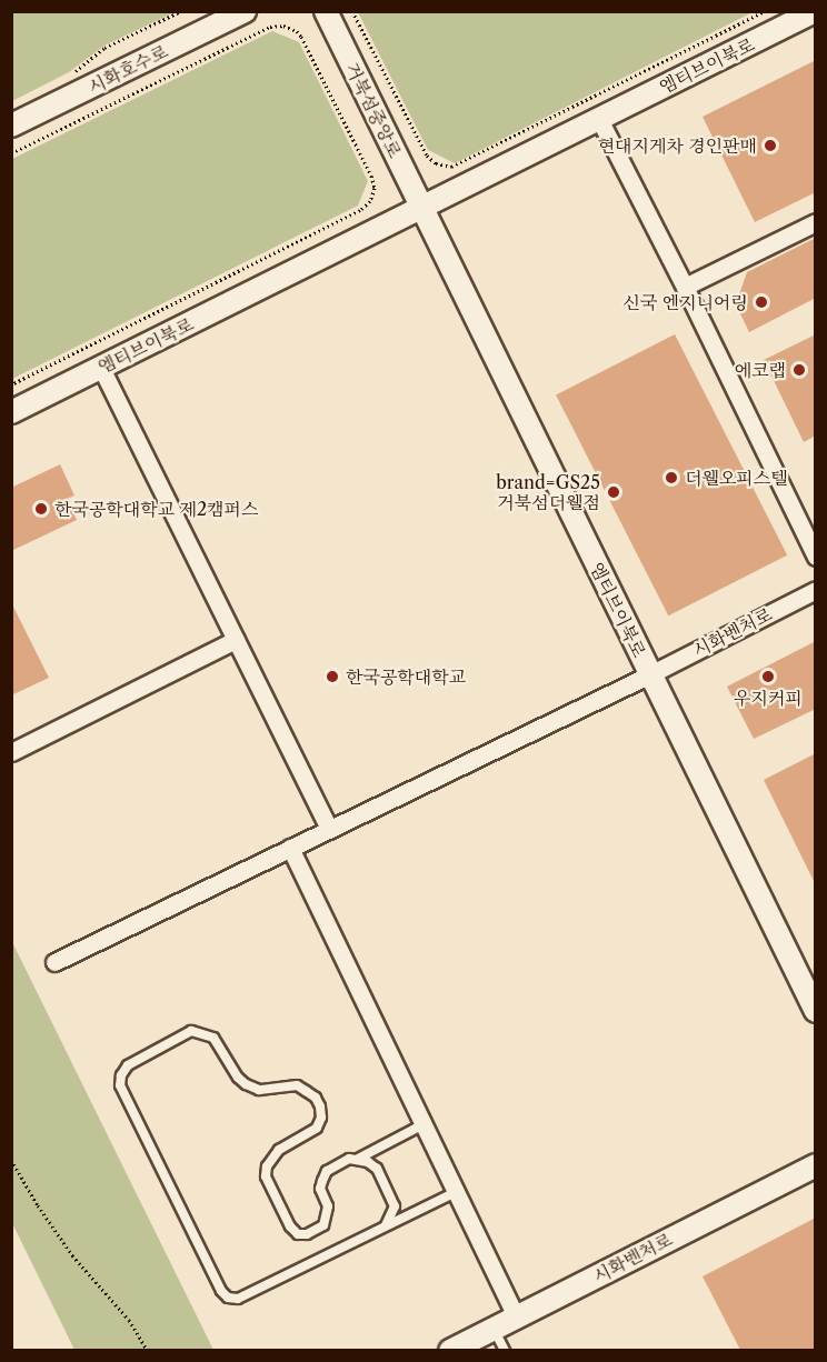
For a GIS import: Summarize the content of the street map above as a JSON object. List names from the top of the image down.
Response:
{
  "streets": {
    "street": [
      "엠티브이북로",
      "시화호수로",
      "거북섬중앙로",
      "시화벤처로"
    ]
  },
  "crossings": [
    ["엠티브이북로", "거북섬중앙로"],
    ["엠티브이북로", "시화벤처로"]
  ],
  "places": [
    "현대지게차 경인판매",
    "신국 엔지니어링",
    "에코랩",
    "더웰오피스텔",
    "brand=GS25 거북섬더웰점",
    "한국공학대학교 제2캠퍼스",
    "한국공학대학교",
    "우지커피"
  ]
}
